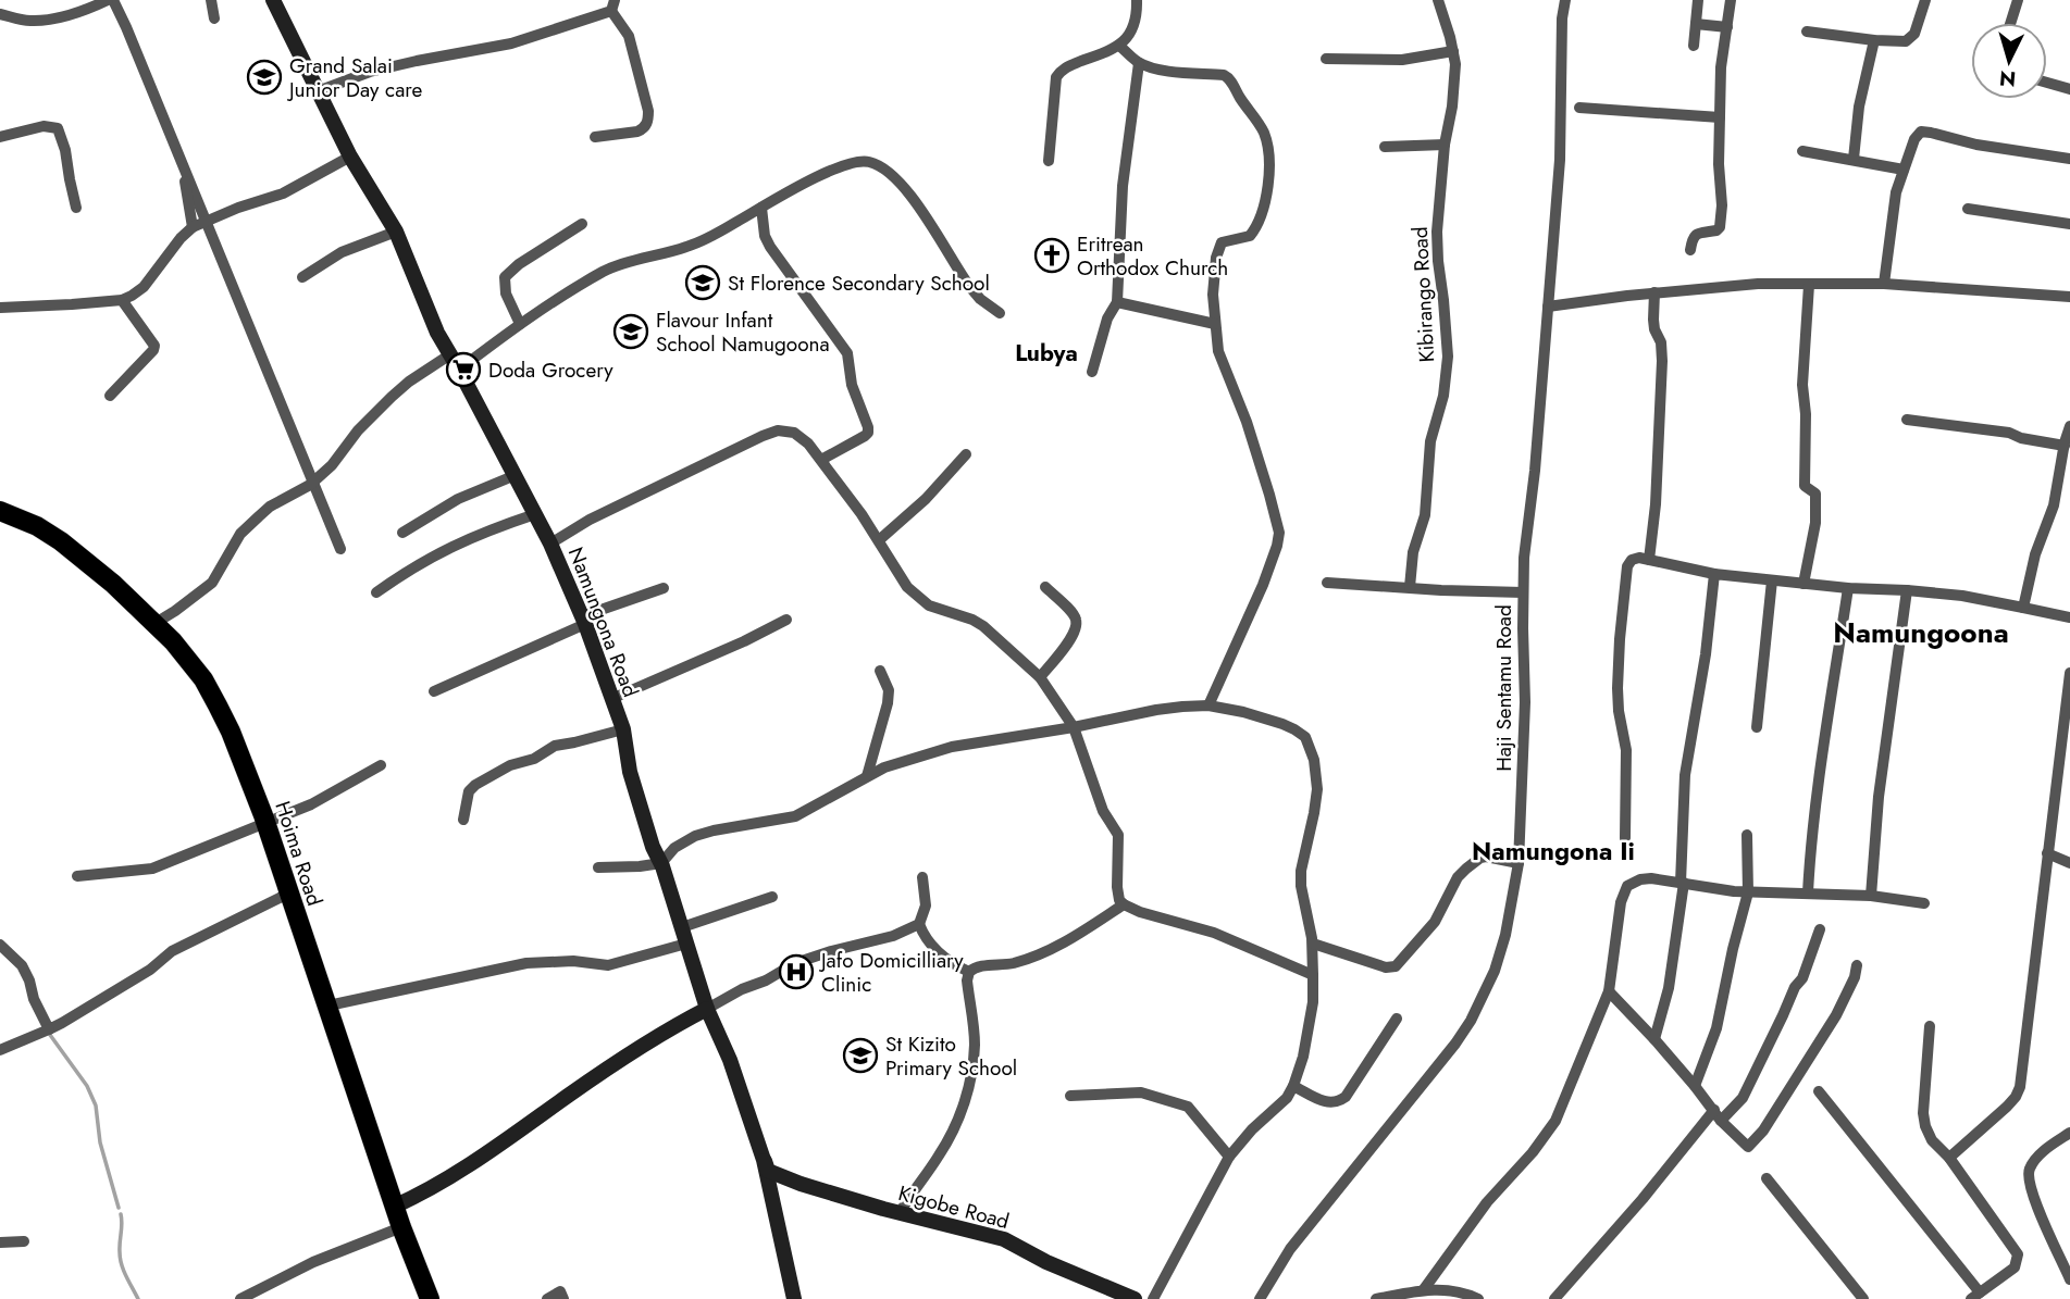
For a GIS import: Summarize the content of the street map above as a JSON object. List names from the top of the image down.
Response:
{
  "streets": {
    "main road": ["Hoima Road"],
    "street": [
      "Kibirango Road",
      "Namungona Road",
      "Haji Sentamu Road",
      "Kigobe Road"
    ]
  },
  "crossings": [
    ["Namungona Road", "Kigobe Road"]
  ],
  "districts": ["Lubya", "Namungoona", "Namungona Ii"],
  "places": {
    "school or university": [
      "Grand Salai Junior Day care",
      "St Florence Secondary School",
      "Flavour Infant School Namugoona",
      "St Kizito Primary School"
    ],
    "church": ["Eritrean Orthodox Church"],
    "supermarket": ["Doda Grocery"],
    "hospital": ["Jafo Domicilliary Clinic"]
  },
  "north": "bottom"
}
